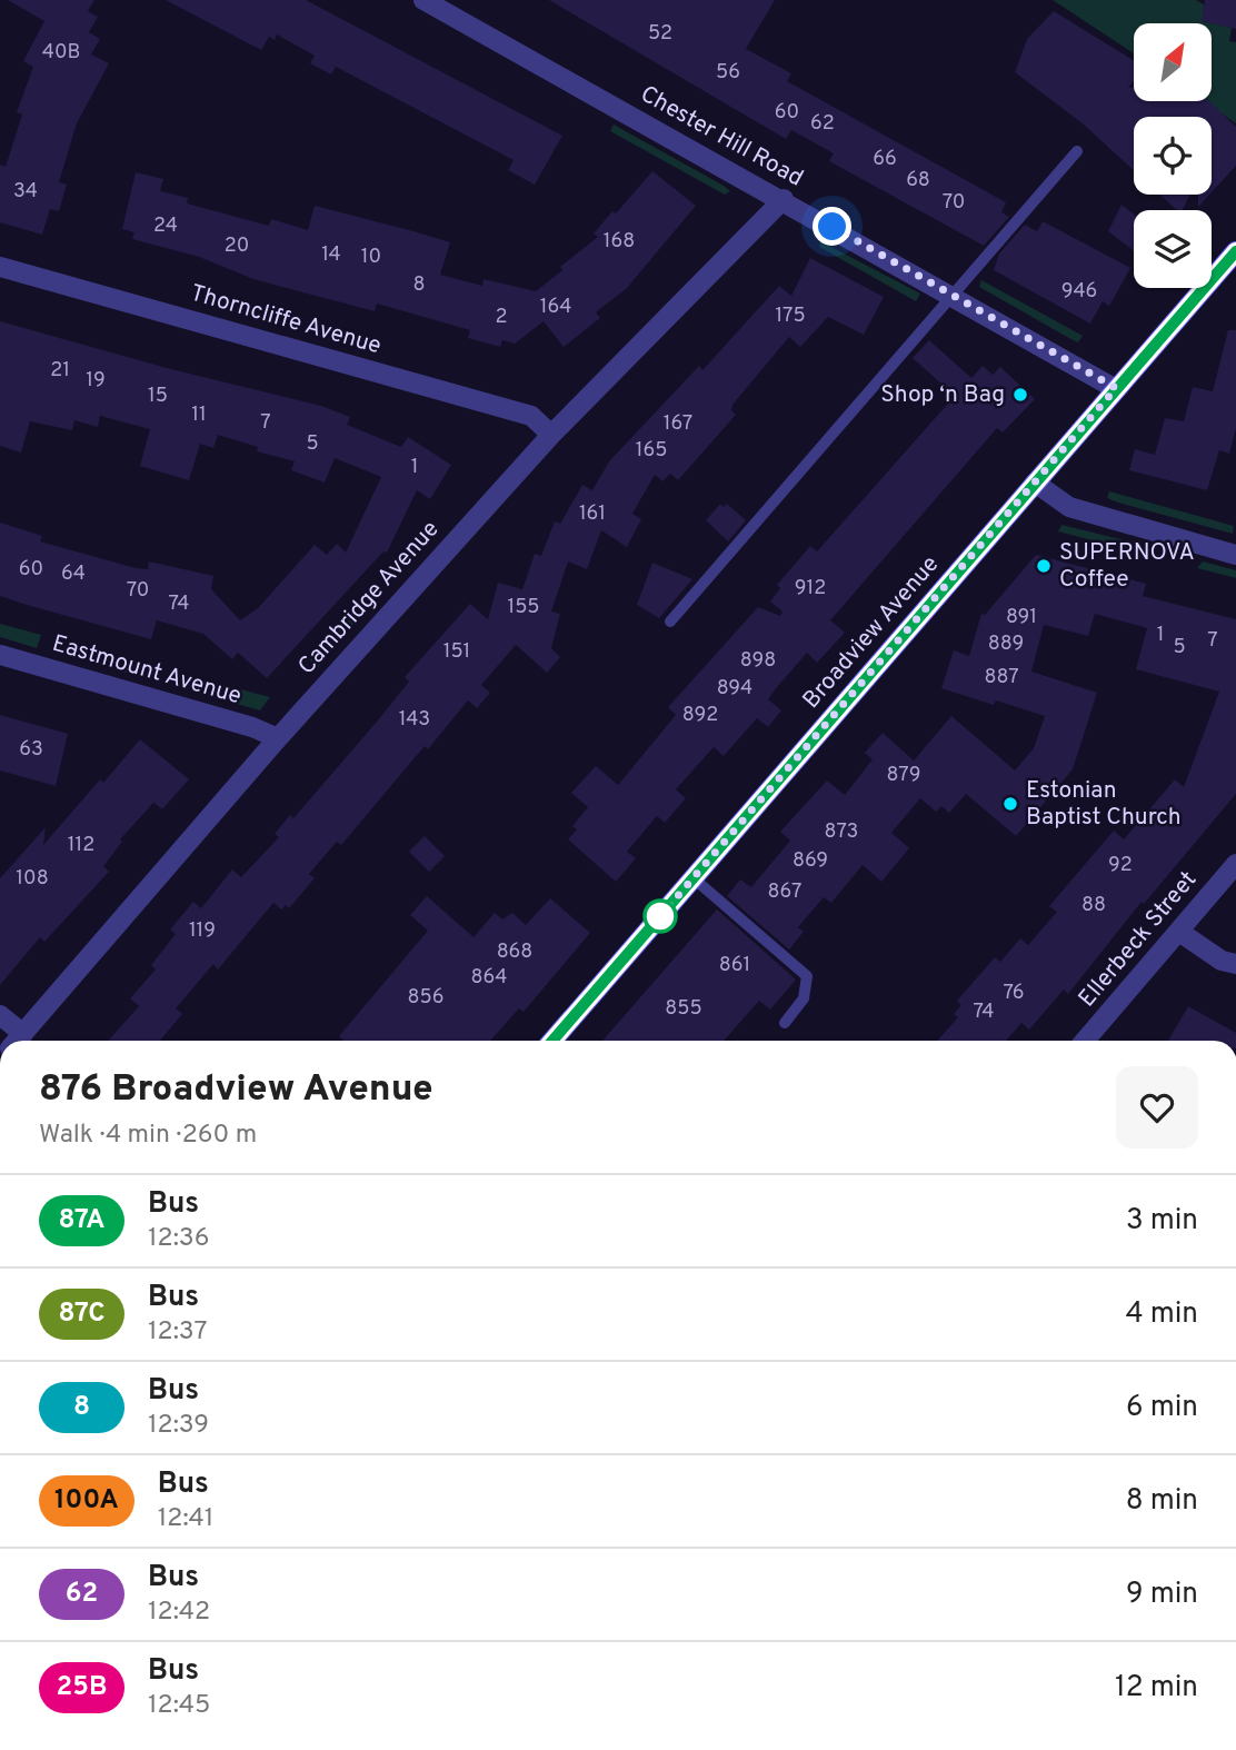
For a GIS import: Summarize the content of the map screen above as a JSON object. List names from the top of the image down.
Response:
{
  "streets": {
    "main road": ["Broadview Avenue"],
    "street": [
      "Chester Hill Road",
      "Thorncliffe Avenue",
      "Cambridge Avenue",
      "Eastmount Avenue",
      "Ellerbeck Street"
    ]
  },
  "crossings": [
    ["Chester Hill Road", "Cambridge Avenue"],
    ["Chester Hill Road", "Broadview Avenue"],
    ["Thorncliffe Avenue", "Cambridge Avenue"],
    ["Cambridge Avenue", "Eastmount Avenue"]
  ],
  "places": ["Shop ‘n Bag", "SUPERNOVA Coffee", "Estonian Baptist Church"],
  "lines": ["bus line 87A"],
  "house_numbers": [
    "52",
    "40B",
    "56",
    "60",
    "62",
    "66",
    "68",
    "34",
    "70",
    "24",
    "168",
    "20",
    "14",
    "10",
    "8",
    "946",
    "164",
    "175",
    "2",
    "21",
    "19",
    "15",
    "11",
    "7",
    "167",
    "5",
    "165",
    "1",
    "161",
    "60",
    "64",
    "912",
    "70",
    "74",
    "155",
    "891",
    "1",
    "7",
    "889",
    "5",
    "151",
    "898",
    "887",
    "894",
    "892",
    "143",
    "63",
    "879",
    "873",
    "112",
    "869",
    "92",
    "108",
    "867",
    "88",
    "119",
    "868",
    "861",
    "864",
    "76",
    "856",
    "855",
    "74"
  ],
  "north": "top right",
  "page": {
    "heading": ["876 Broadview Avenue", "Walk · 4 min · 260 m"],
    "list": [
      {
        "mark": "87A",
        "name": "Bus",
        "note": "12:36",
        "value": "3 min"
      },
      {
        "mark": "87C",
        "name": "Bus",
        "note": "12:37",
        "value": "4 min"
      },
      {
        "mark": "8",
        "name": "Bus",
        "note": "12:39",
        "value": "6 min"
      },
      {
        "mark": "100A",
        "name": "Bus",
        "note": "12:41",
        "value": "8 min"
      },
      {
        "mark": "62",
        "name": "Bus",
        "note": "12:42",
        "value": "9 min"
      },
      {
        "mark": "25B",
        "name": "Bus",
        "note": "12:45",
        "value": "12 min"
      }
    ]
  }
}
